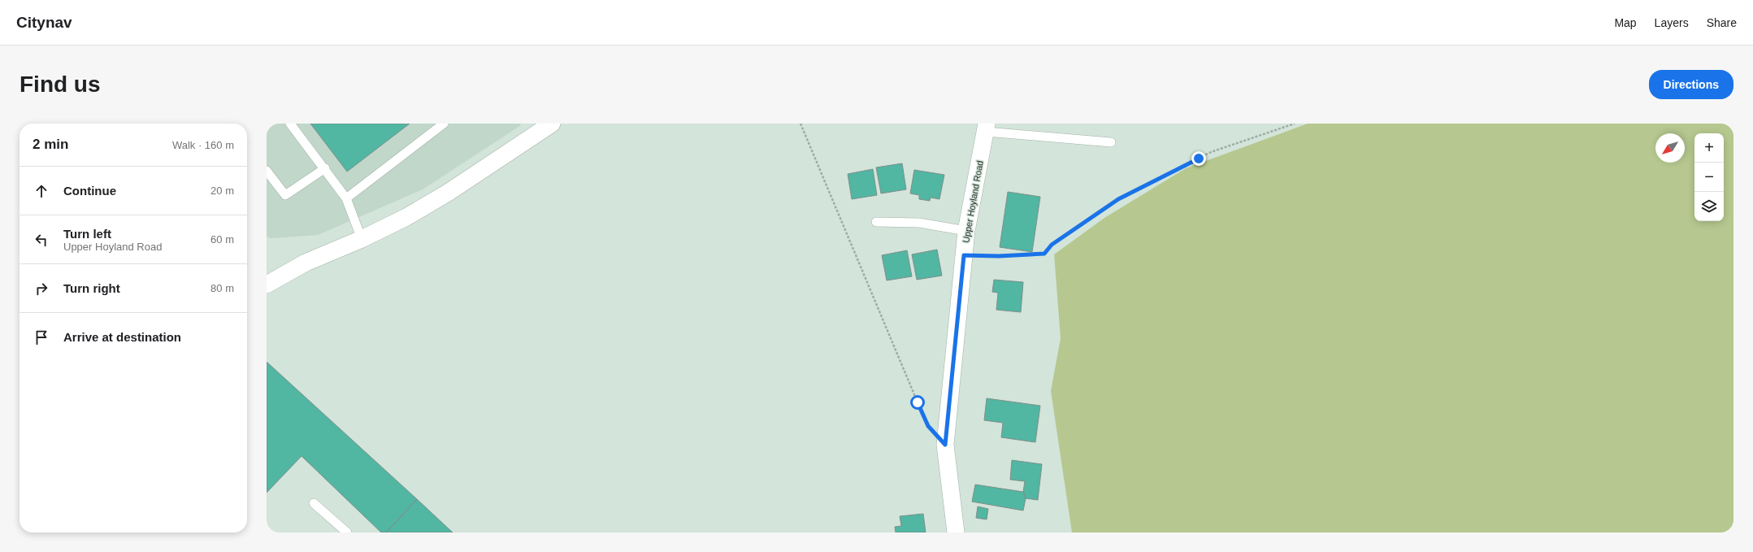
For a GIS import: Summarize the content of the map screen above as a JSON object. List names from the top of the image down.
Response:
{
  "streets": {
    "street": ["Upper Hoyland Road"]
  },
  "north": "bottom left",
  "page": {
    "header": "Citynav",
    "nav": ["Map", "Layers", "Share"],
    "buttons": "Directions",
    "title": "Find us",
    "heading": ["2 min", "Walk · 160 m"],
    "map_buttons": ["+", "−"],
    "list": [
      ["Continue", "20 m"],
      ["Turn left", "Upper Hoyland Road", "60 m"],
      ["Turn right", "80 m"],
      "Arrive at destination"
    ]
  }
}
